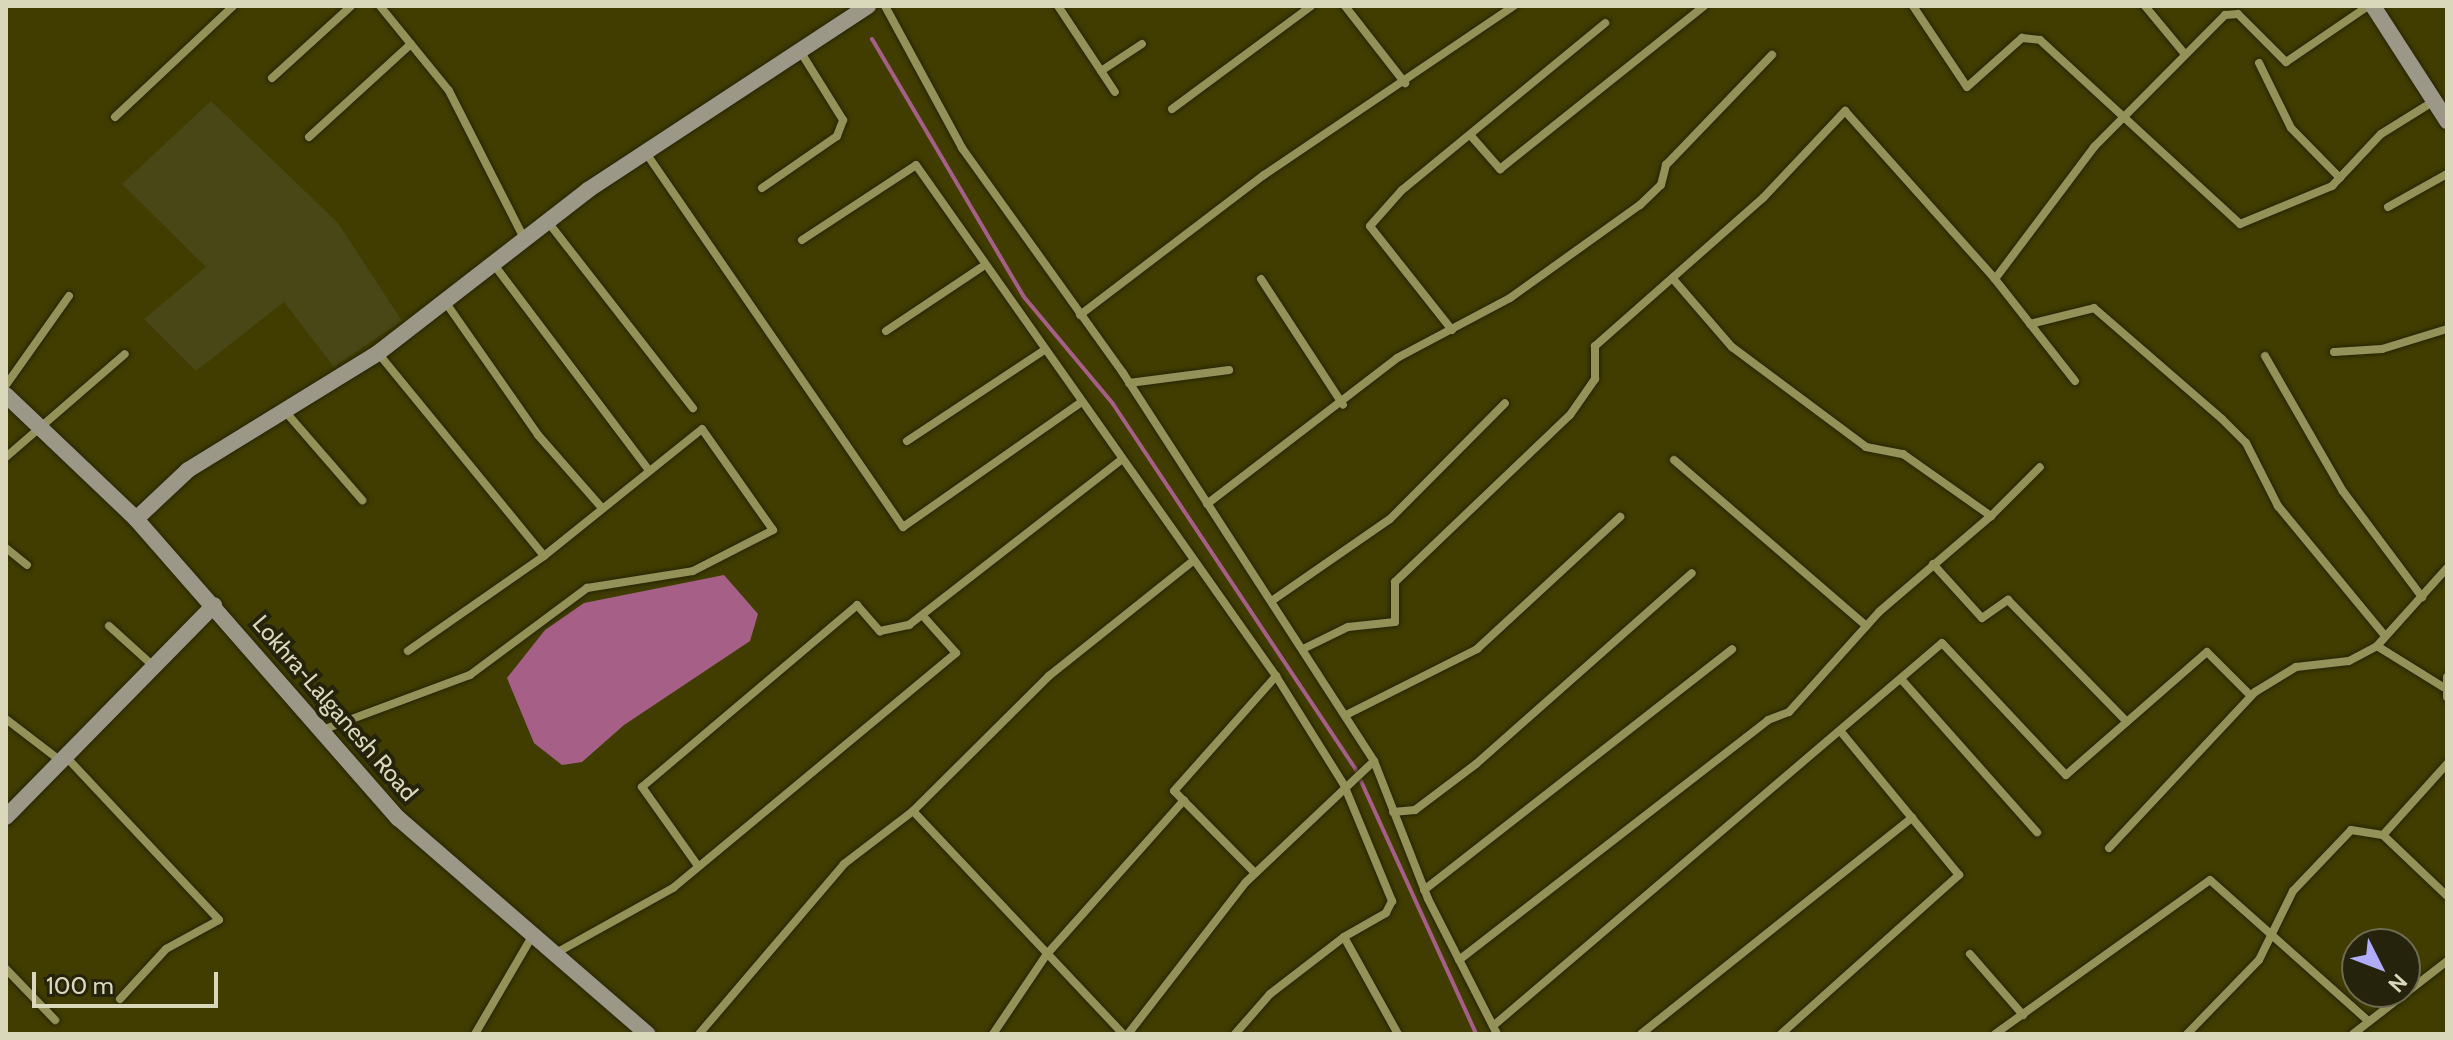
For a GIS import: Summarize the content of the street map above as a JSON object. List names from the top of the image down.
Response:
{
  "streets": {
    "street": ["Lokhra-Lalganesh Road"]
  },
  "scale_bar": "100 m",
  "north": "bottom right"
}
